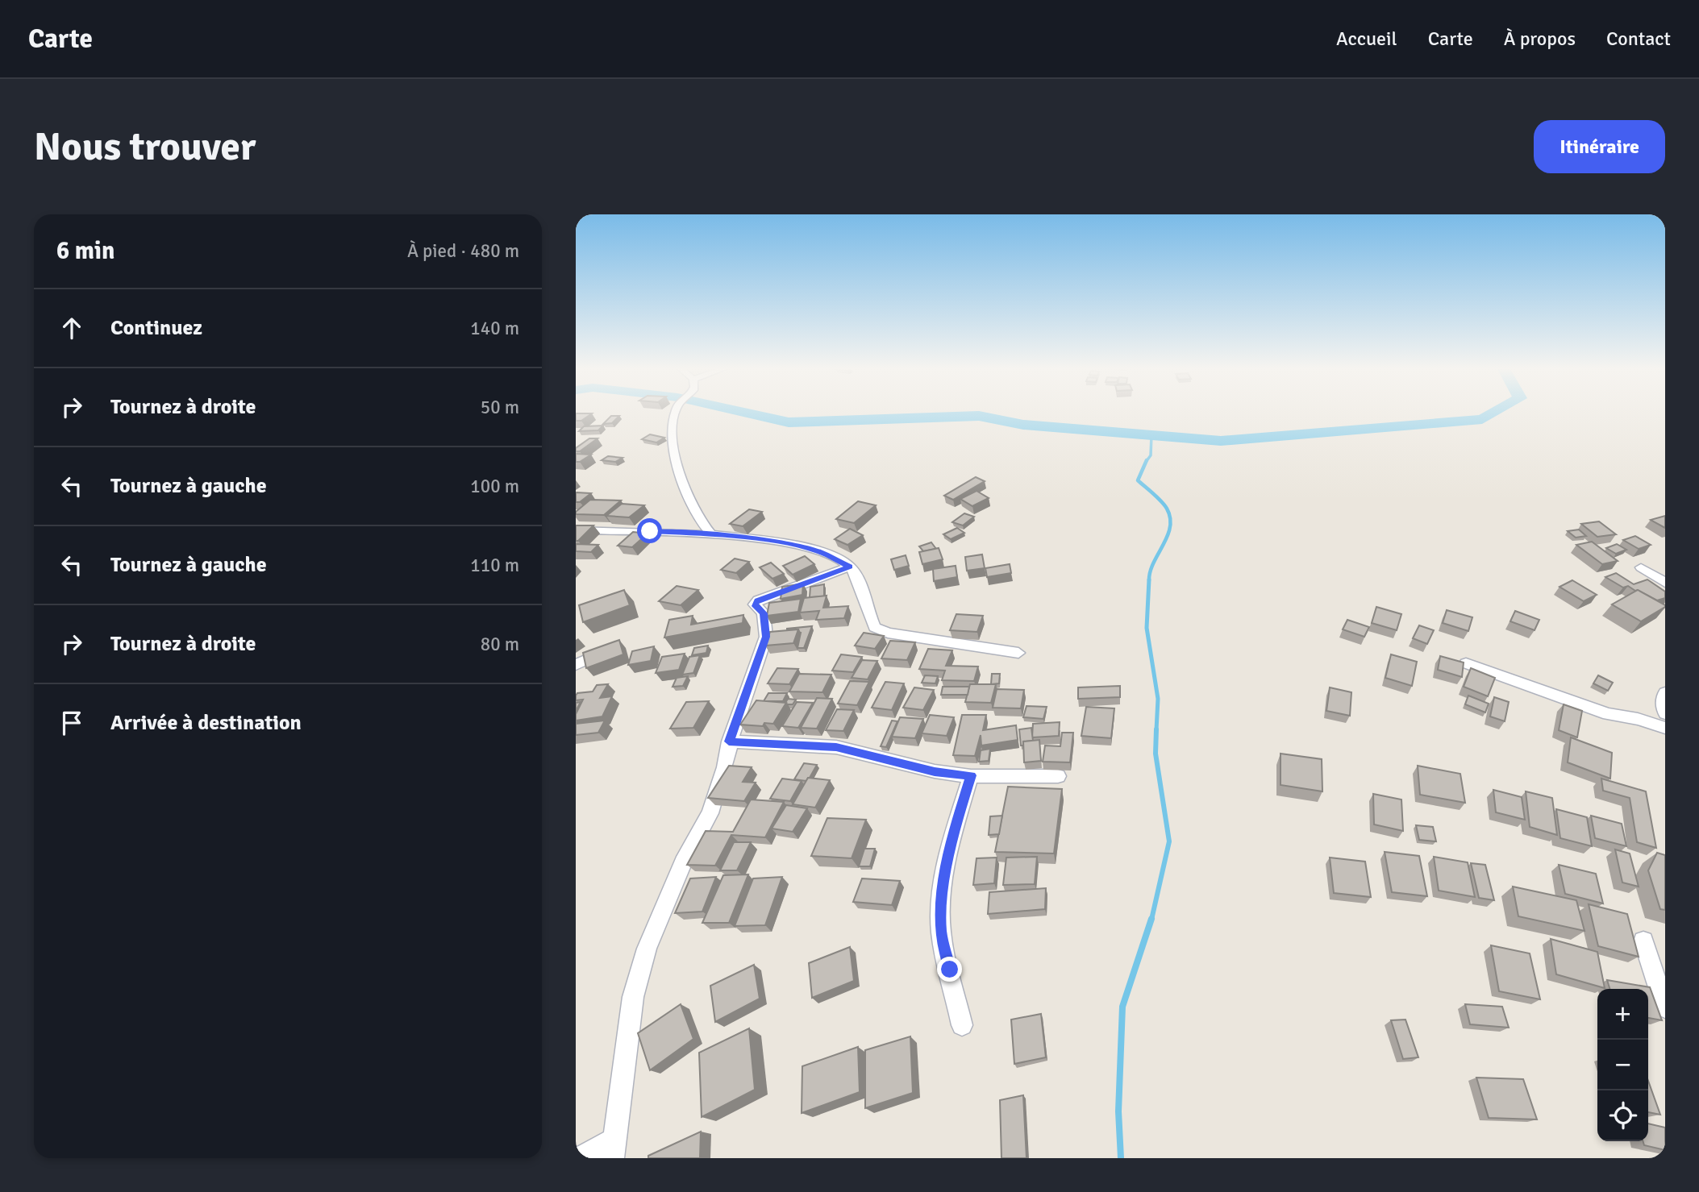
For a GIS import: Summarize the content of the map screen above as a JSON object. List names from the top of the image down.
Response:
{
  "page": {
    "header": "Carte",
    "nav": [
      "Accueil",
      "Carte",
      "À propos",
      "Contact"
    ],
    "buttons": "Itinéraire",
    "title": "Nous trouver",
    "heading": ["6 min", "À pied · 480 m"],
    "list": [
      ["Continuez", "140 m"],
      ["Tournez à droite", "50 m"],
      ["Tournez à gauche", "100 m"],
      ["Tournez à gauche", "110 m"],
      ["Tournez à droite", "80 m"],
      "Arrivée à destination"
    ],
    "map_buttons": ["+", "−"]
  }
}
